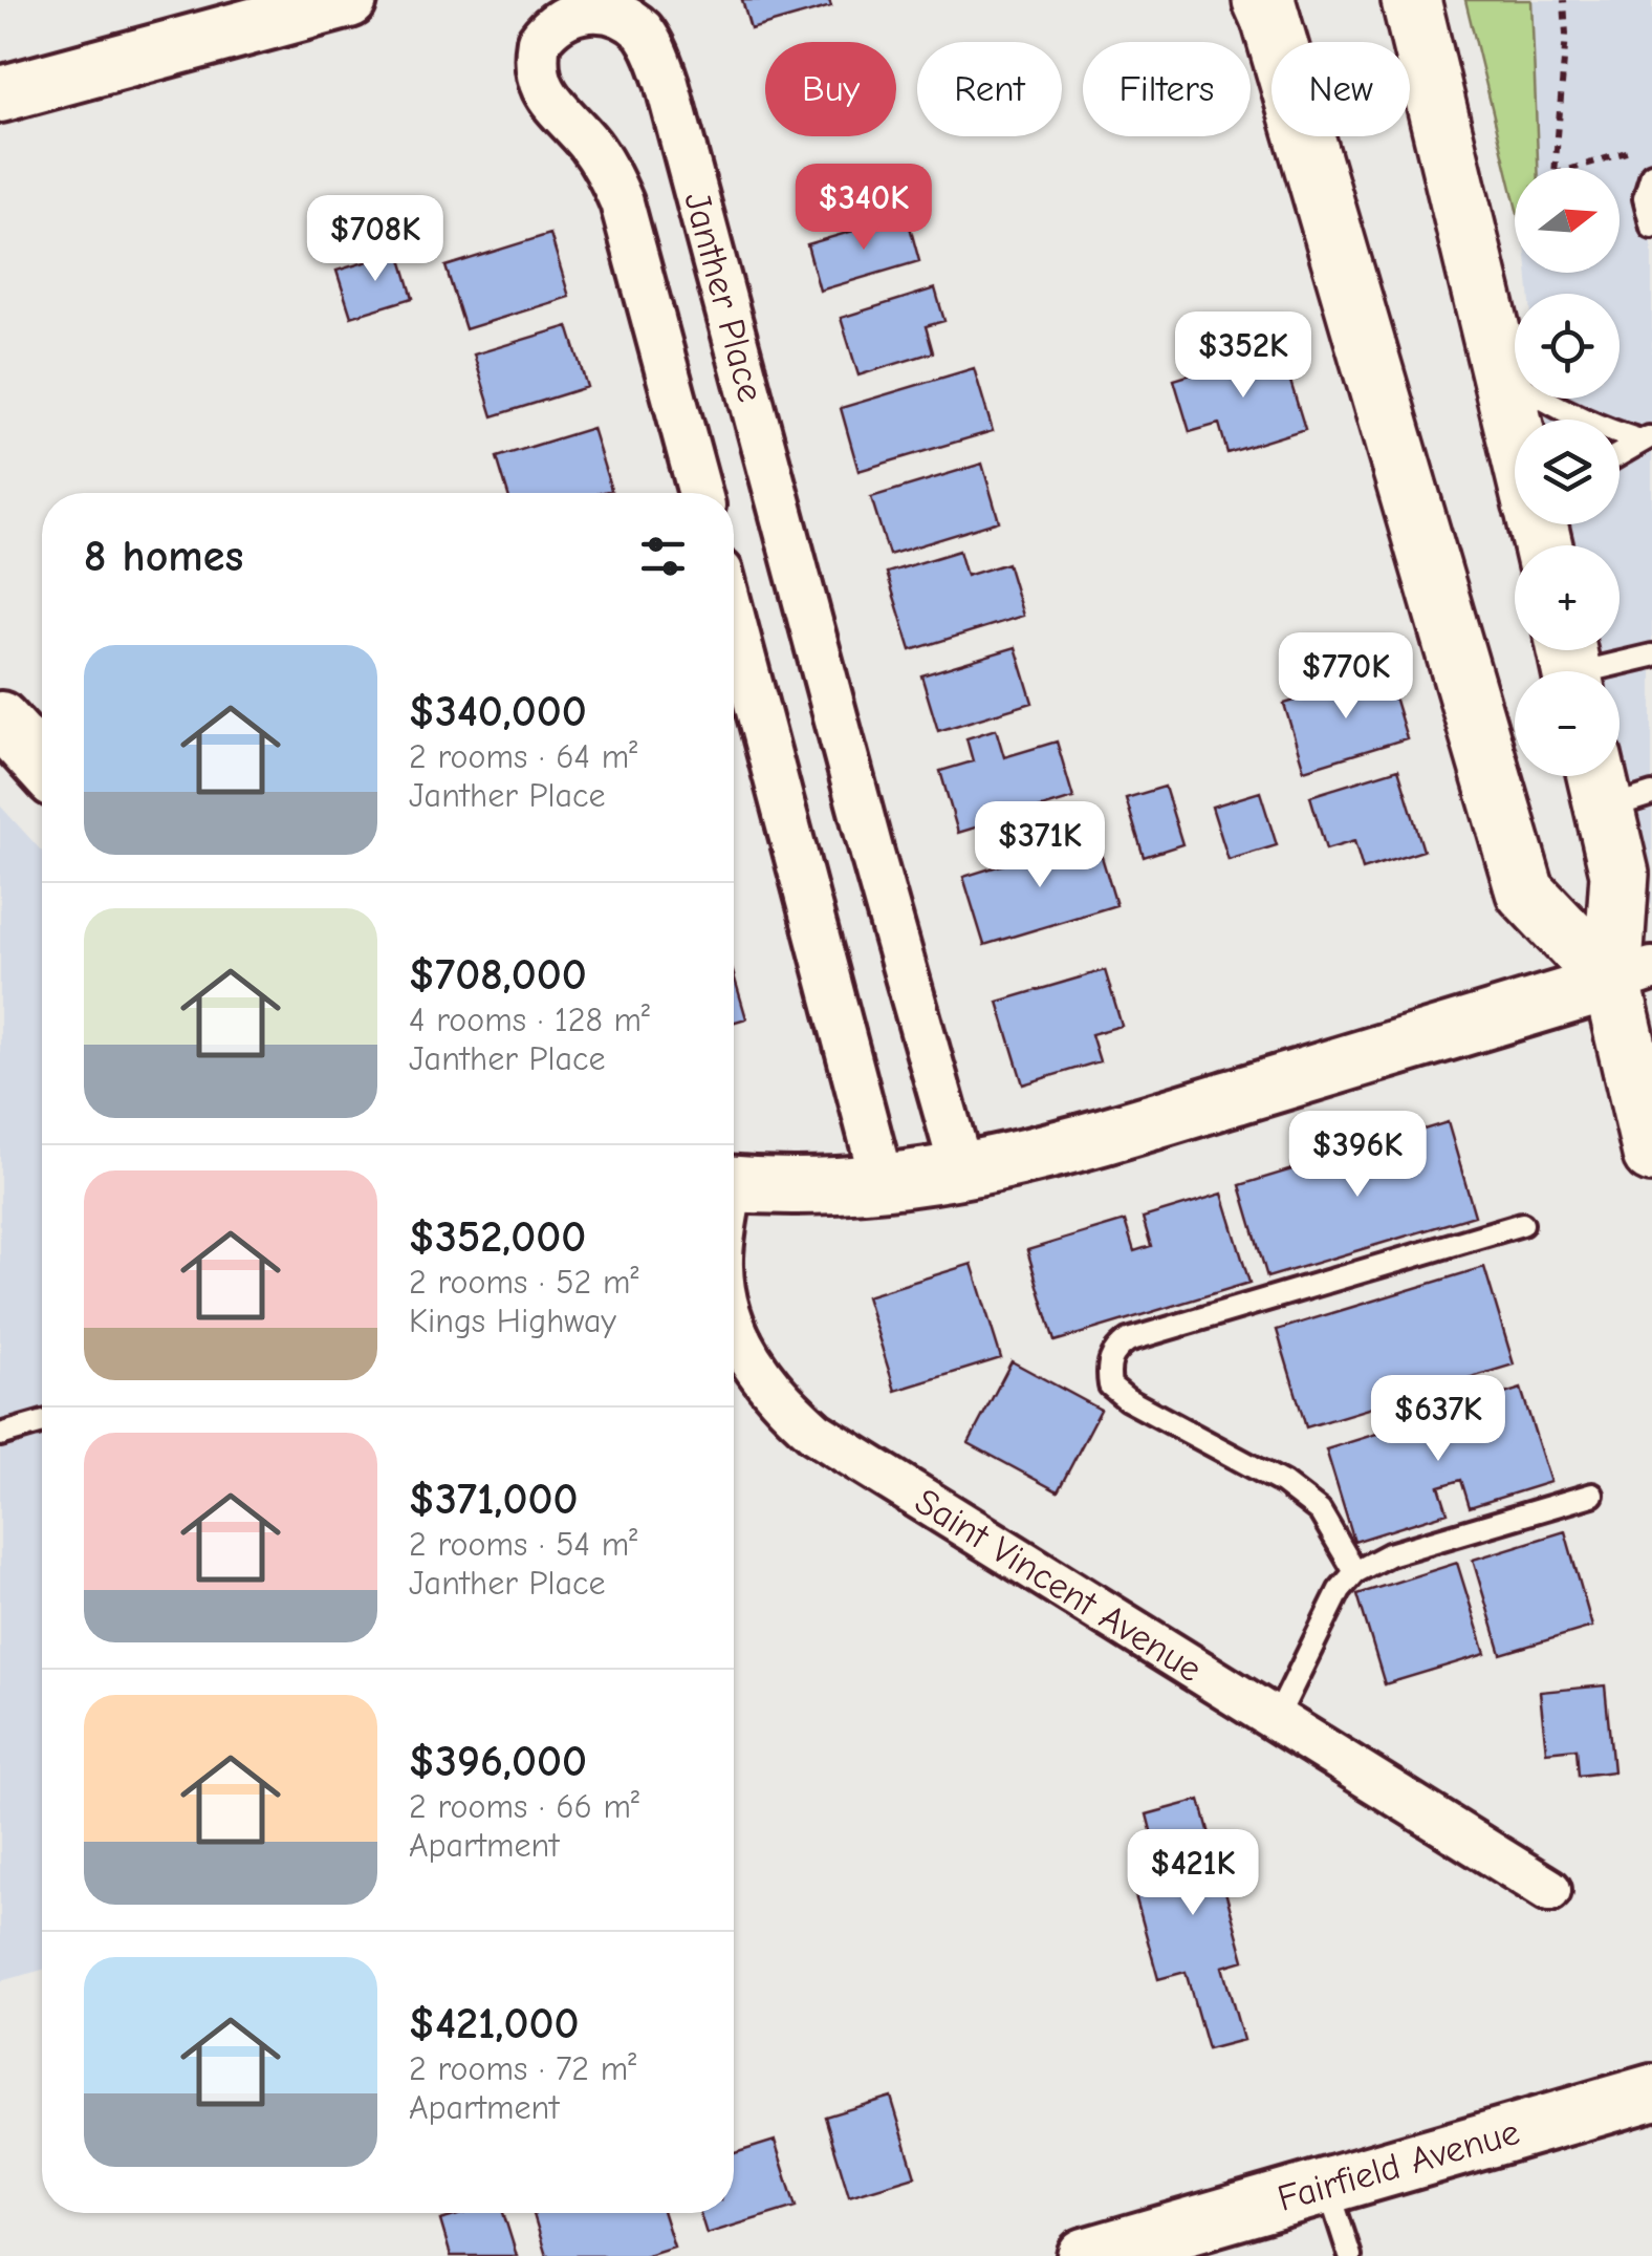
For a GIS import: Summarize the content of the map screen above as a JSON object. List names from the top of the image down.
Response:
{
  "streets": {
    "street": ["Janther Place", "Saint Vincent Avenue", "Fairfield Avenue"]
  },
  "north": "right",
  "page": {
    "chip": [
      "Buy",
      "Rent",
      "Filters",
      "New"
    ],
    "price": [
      "$340K",
      "$708K",
      "$352K",
      "$770K",
      "$371K",
      "$396K",
      "$637K",
      "$421K"
    ],
    "map_buttons": ["+", "−"],
    "heading": "8 homes",
    "list": [
      {
        "name": "$340,000",
        "note": "2 rooms · 64 m² · Janther Place"
      },
      {
        "name": "$708,000",
        "note": "4 rooms · 128 m² · Janther Place"
      },
      {
        "name": "$352,000",
        "note": "2 rooms · 52 m² · Kings Highway"
      },
      {
        "name": "$371,000",
        "note": "2 rooms · 54 m² · Janther Place"
      },
      {
        "name": "$396,000",
        "note": "2 rooms · 66 m² · Apartment"
      },
      {
        "name": "$421,000",
        "note": "2 rooms · 72 m² · Apartment"
      }
    ]
  }
}
